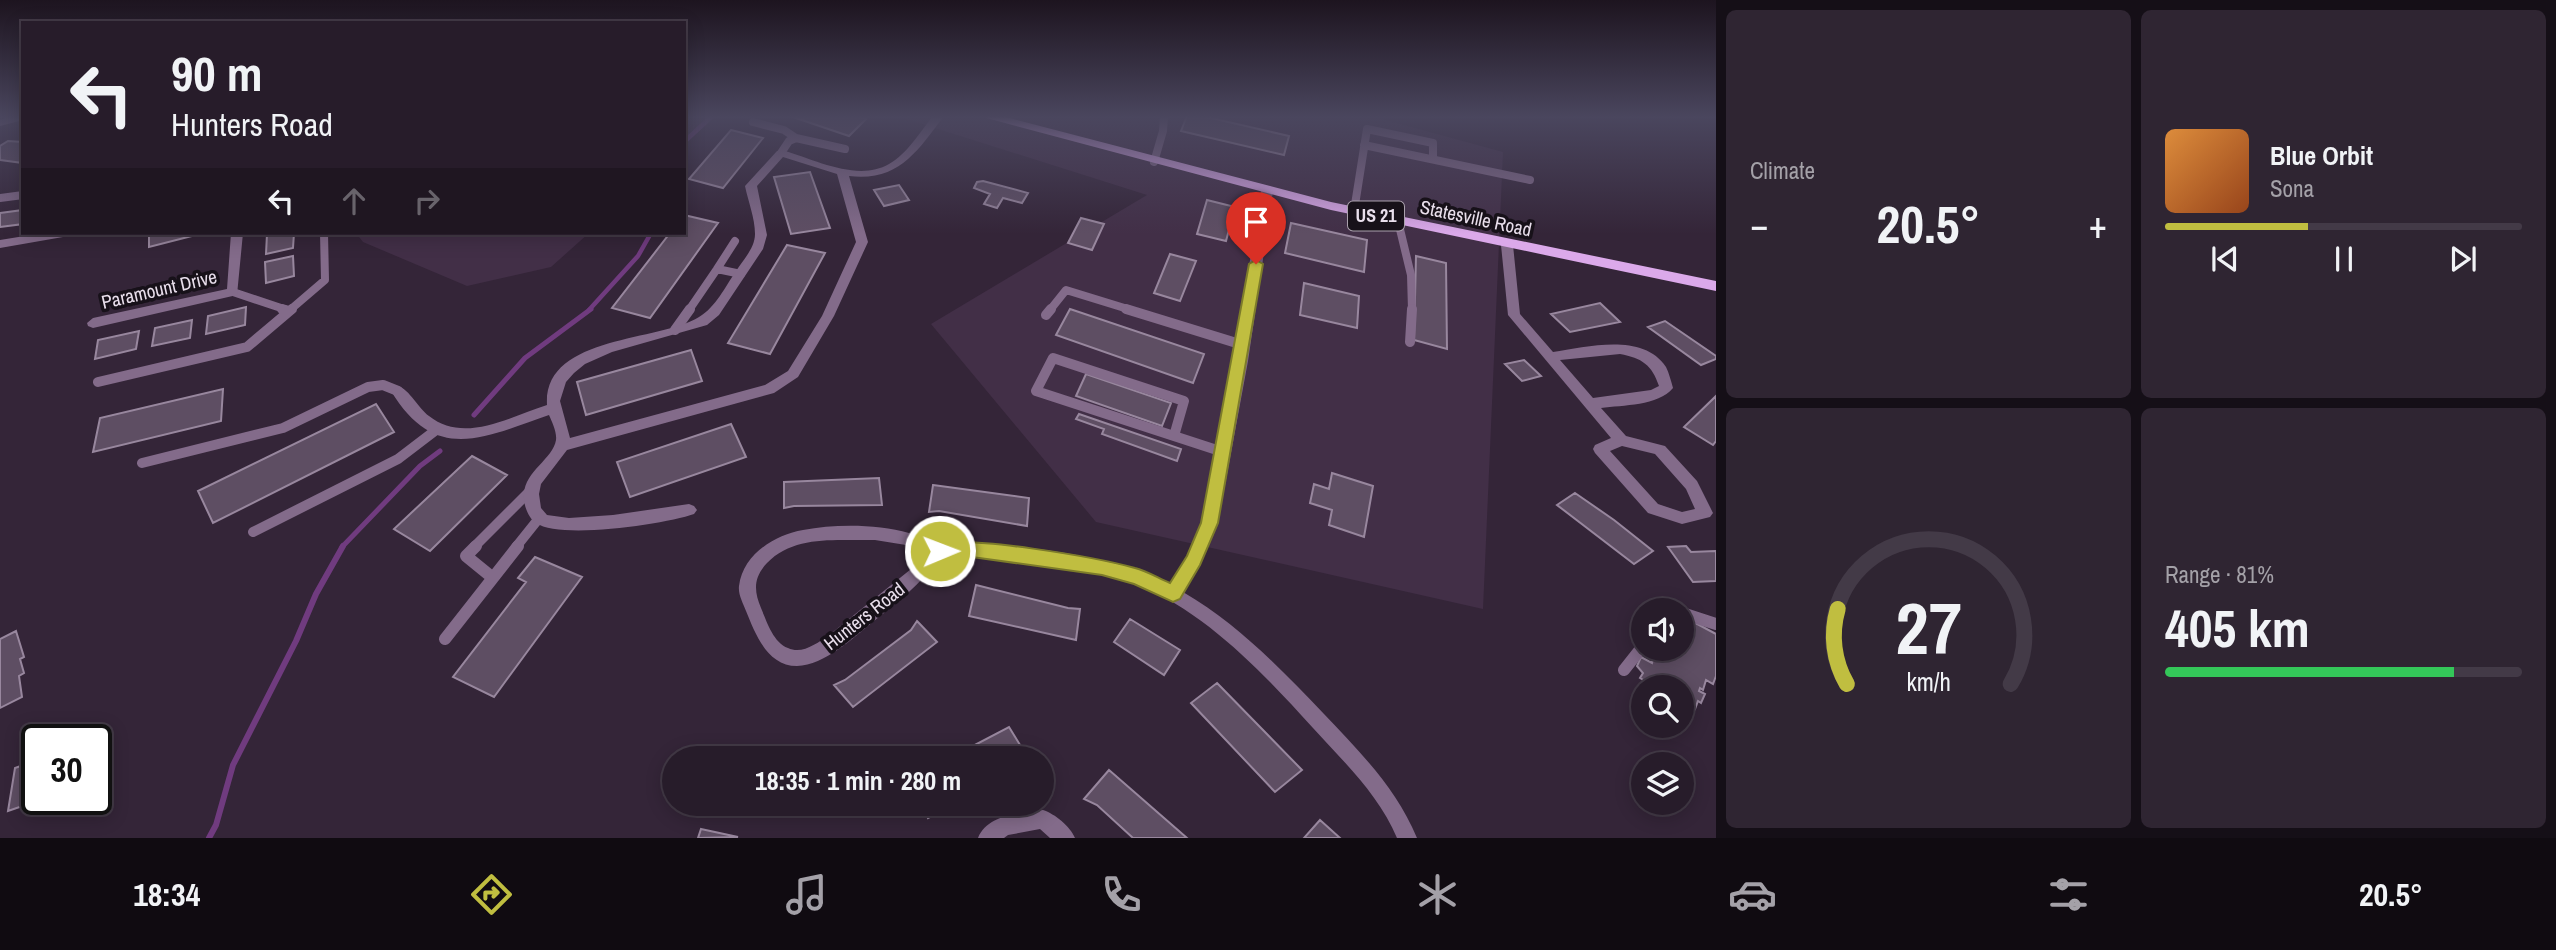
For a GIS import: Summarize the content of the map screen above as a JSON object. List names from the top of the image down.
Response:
{
  "streets": {
    "main road": ["US 21", "Statesville Road"],
    "street": ["Paramount Drive", "Hunters Road"]
  },
  "page": {
    "tile": [
      "Climate",
      ["Range · 81%", "405 km"]
    ],
    "turn": ["90 m", "Hunters Road"],
    "song": ["Blue Orbit", "Sona"],
    "heat": ["−", "20.5°", "+"],
    "limit": "30",
    "trip": "18:35 · 1 min · 280 m",
    "tabs": ["18:34", "20.5°"],
    "gauge": ["27", "km/h"]
  }
}
